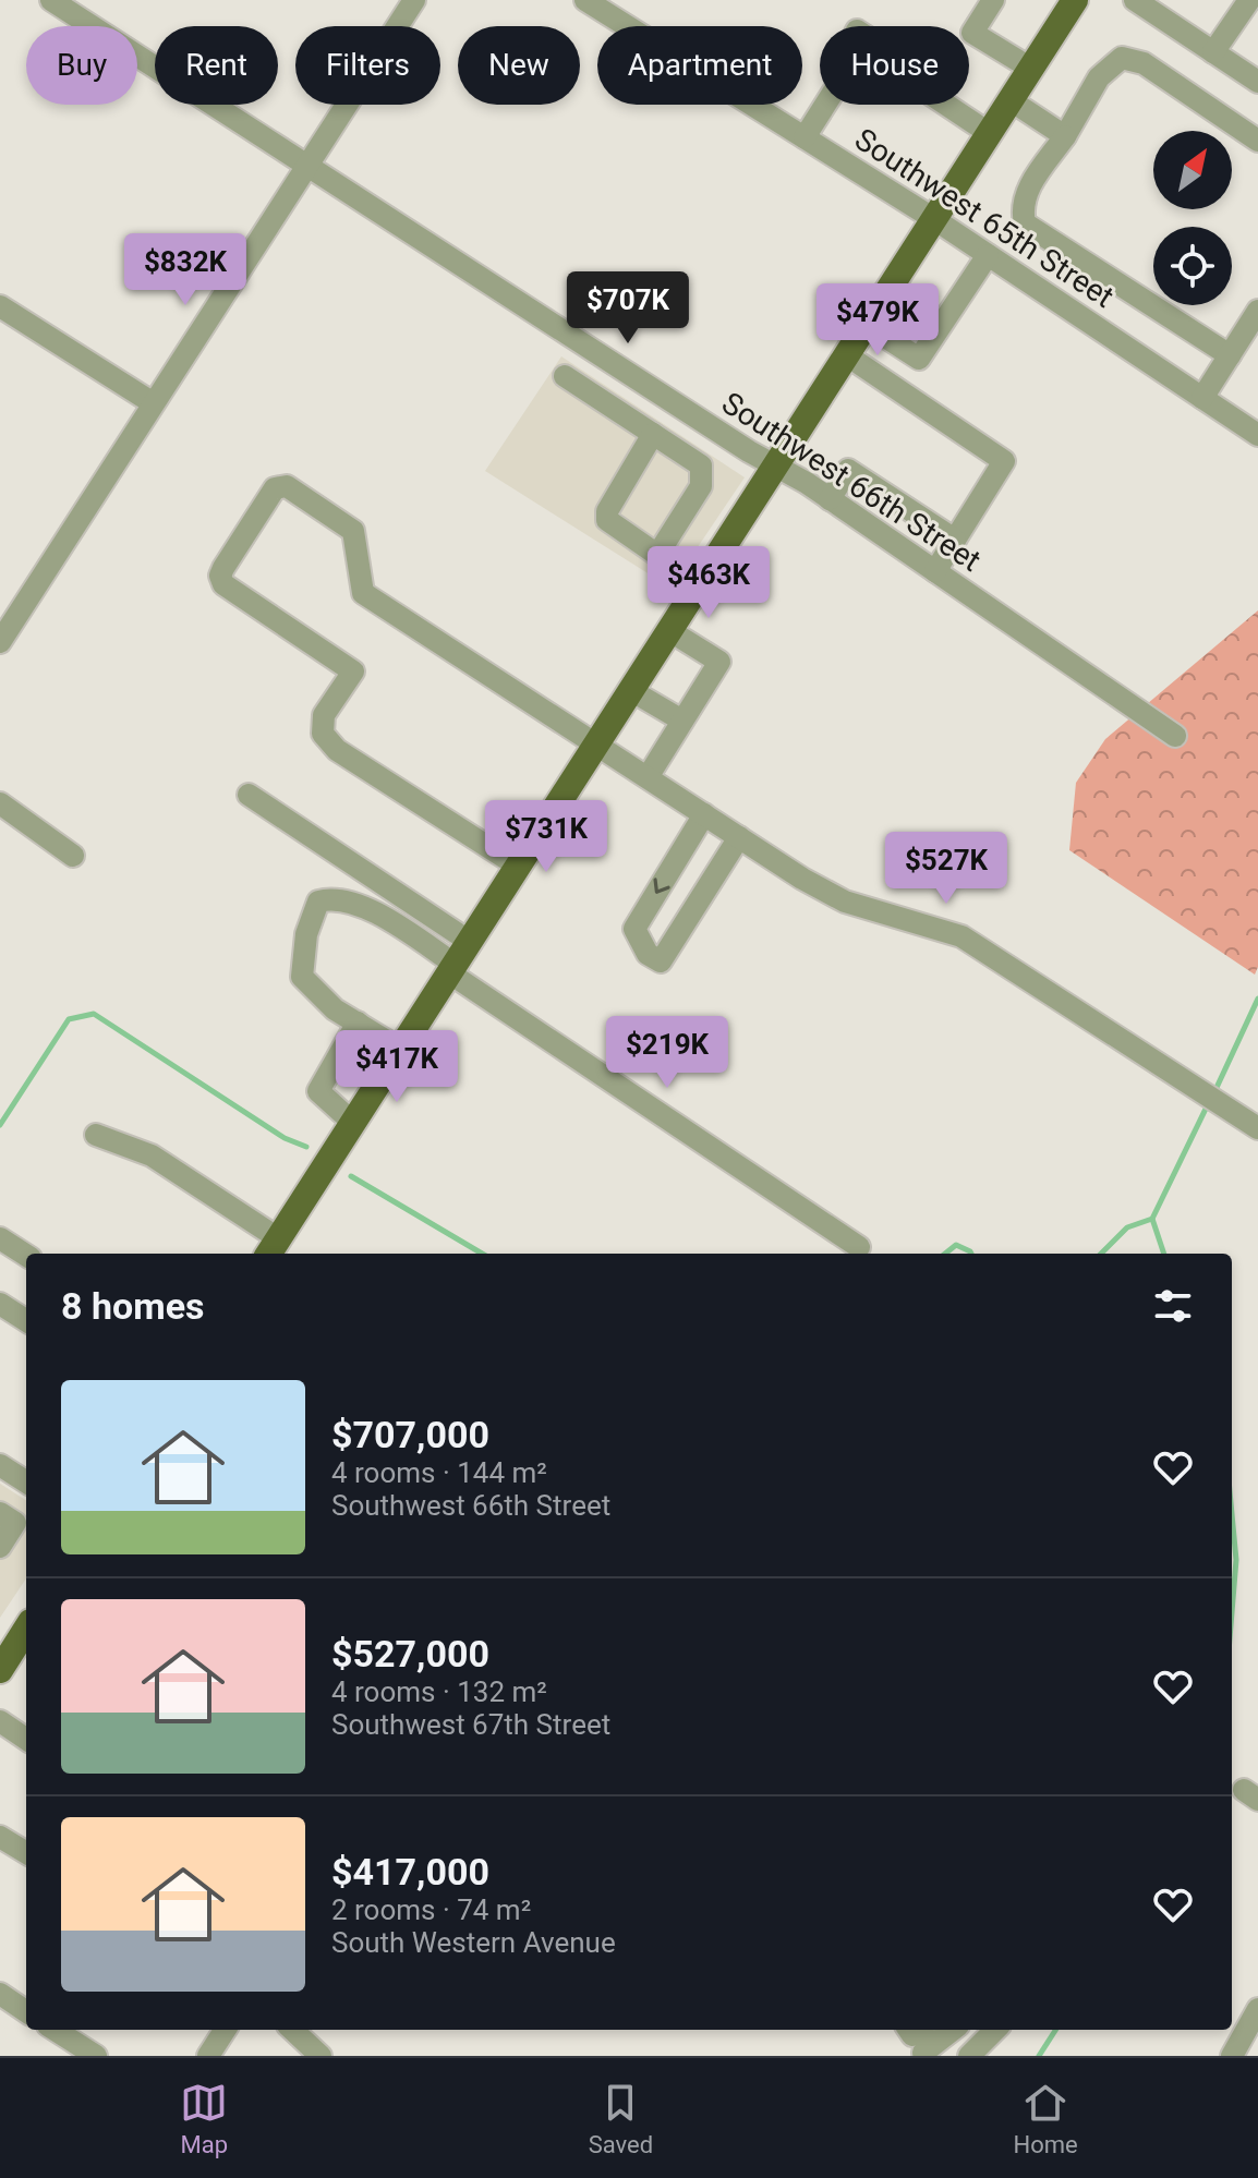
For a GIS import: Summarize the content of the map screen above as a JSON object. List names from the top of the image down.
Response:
{
  "streets": {
    "street": ["Southwest 65th Street", "Southwest 66th Street"]
  },
  "north": "top right",
  "page": {
    "chip": [
      "Buy",
      "Rent",
      "Filters",
      "New",
      "Apartment",
      "House"
    ],
    "price": [
      "$832K",
      "$707K",
      "$479K",
      "$463K",
      "$731K",
      "$527K",
      "$219K",
      "$417K"
    ],
    "heading": "8 homes",
    "list": [
      {
        "name": "$707,000",
        "note": "4 rooms · 144 m² · Southwest 66th Street"
      },
      {
        "name": "$527,000",
        "note": "4 rooms · 132 m² · Southwest 67th Street"
      },
      {
        "name": "$417,000",
        "note": "2 rooms · 74 m² · South Western Avenue"
      }
    ],
    "tabs": ["Map", "Saved", "Home"]
  }
}
